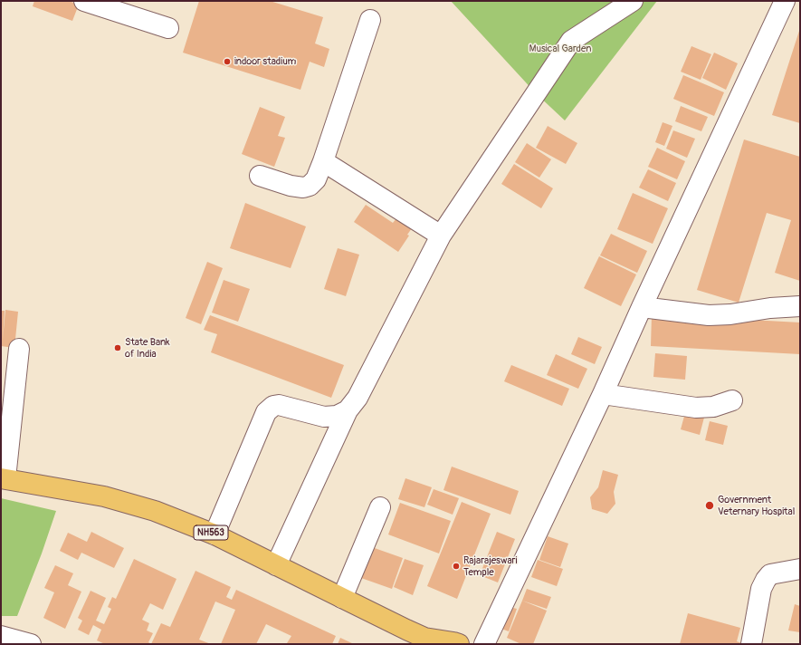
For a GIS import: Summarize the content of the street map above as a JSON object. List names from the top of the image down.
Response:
{
  "streets": {
    "highway": ["NH563"]
  },
  "parks": ["Musical Garden"],
  "places": [
    "indoor stadium",
    "State Bank of India",
    "Government Veternary Hospital",
    "Rajarajeswari Temple"
  ]
}
